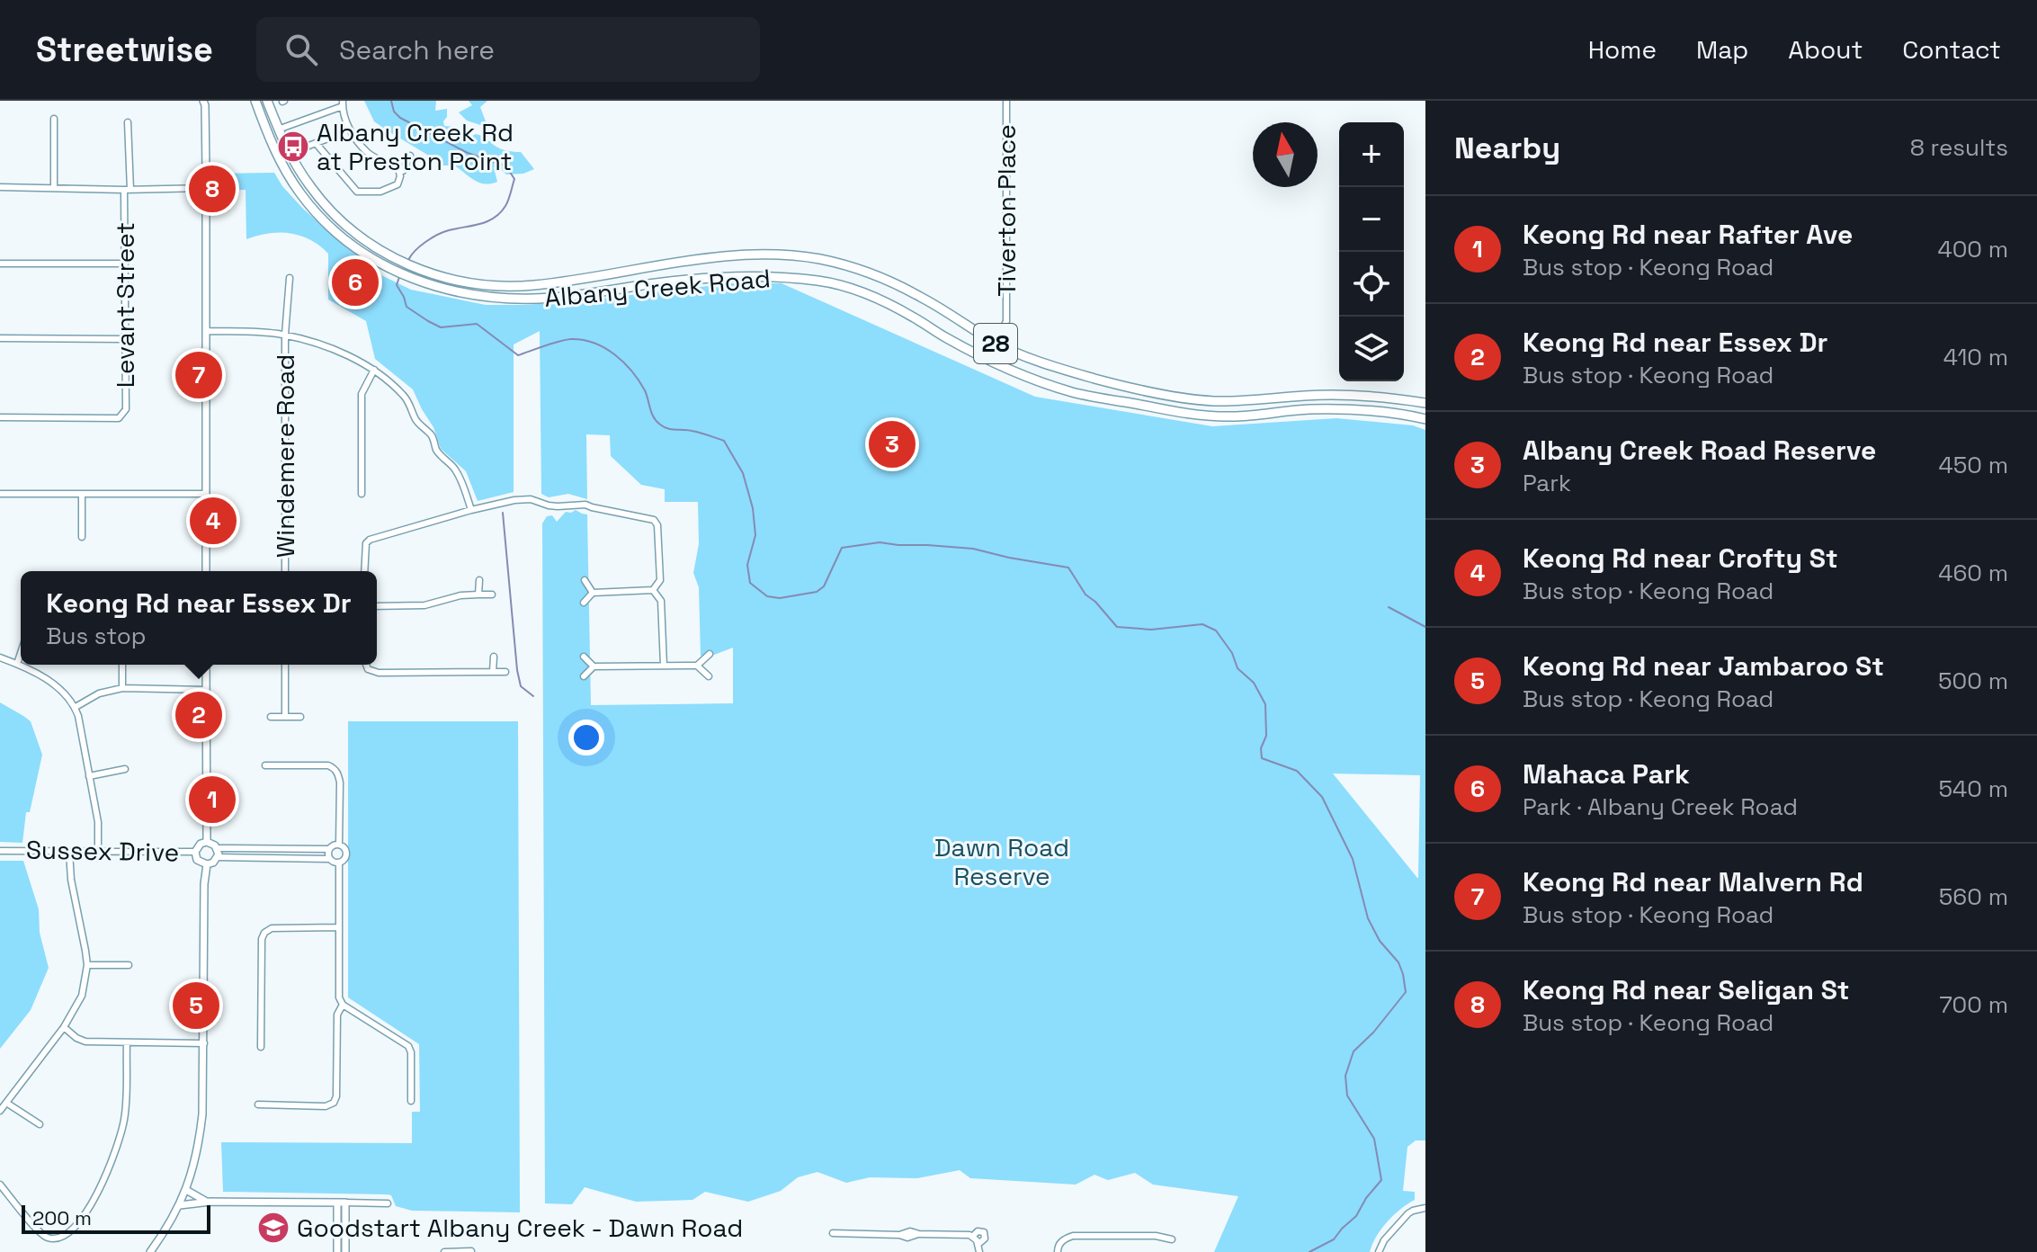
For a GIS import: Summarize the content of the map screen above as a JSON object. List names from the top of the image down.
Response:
{
  "streets": {
    "main road": ["Albany Creek Road", "28"],
    "street": [
      "Tiverton Place",
      "Levant Street",
      "Windemere Road",
      "Sussex Drive"
    ]
  },
  "crossings": [
    ["Tiverton Place", "Albany Creek Road"]
  ],
  "parks": ["Dawn Road Reserve"],
  "places": {
    "bus stop": ["Albany Creek Rd at Preston Point"],
    "school or university": ["Goodstart Albany Creek - Dawn Road"]
  },
  "scale_bar": "200 m",
  "north": "top",
  "page": {
    "header": "Streetwise",
    "search": "Search here",
    "nav": [
      "Home",
      "Map",
      "About",
      "Contact"
    ],
    "heading": ["Nearby", "8 results"],
    "map_buttons": ["+", "−"],
    "pins": [
      "8",
      "6",
      "7",
      "3",
      "4",
      "2",
      "1",
      "5"
    ],
    "list": [
      {
        "mark": "1",
        "name": "Keong Rd near Rafter Ave",
        "note": "Bus stop · Keong Road",
        "value": "400 m"
      },
      {
        "mark": "2",
        "name": "Keong Rd near Essex Dr",
        "note": "Bus stop · Keong Road",
        "value": "410 m"
      },
      {
        "mark": "3",
        "name": "Albany Creek Road Reserve",
        "note": "Park",
        "value": "450 m"
      },
      {
        "mark": "4",
        "name": "Keong Rd near Crofty St",
        "note": "Bus stop · Keong Road",
        "value": "460 m"
      },
      {
        "mark": "5",
        "name": "Keong Rd near Jambaroo St",
        "note": "Bus stop · Keong Road",
        "value": "500 m"
      },
      {
        "mark": "6",
        "name": "Mahaca Park",
        "note": "Park · Albany Creek Road",
        "value": "540 m"
      },
      {
        "mark": "7",
        "name": "Keong Rd near Malvern Rd",
        "note": "Bus stop · Keong Road",
        "value": "560 m"
      },
      {
        "mark": "8",
        "name": "Keong Rd near Seligan St",
        "note": "Bus stop · Keong Road",
        "value": "700 m"
      }
    ],
    "popup": ["Keong Rd near Essex Dr", "Bus stop"],
    "scale": "200 m"
  }
}
